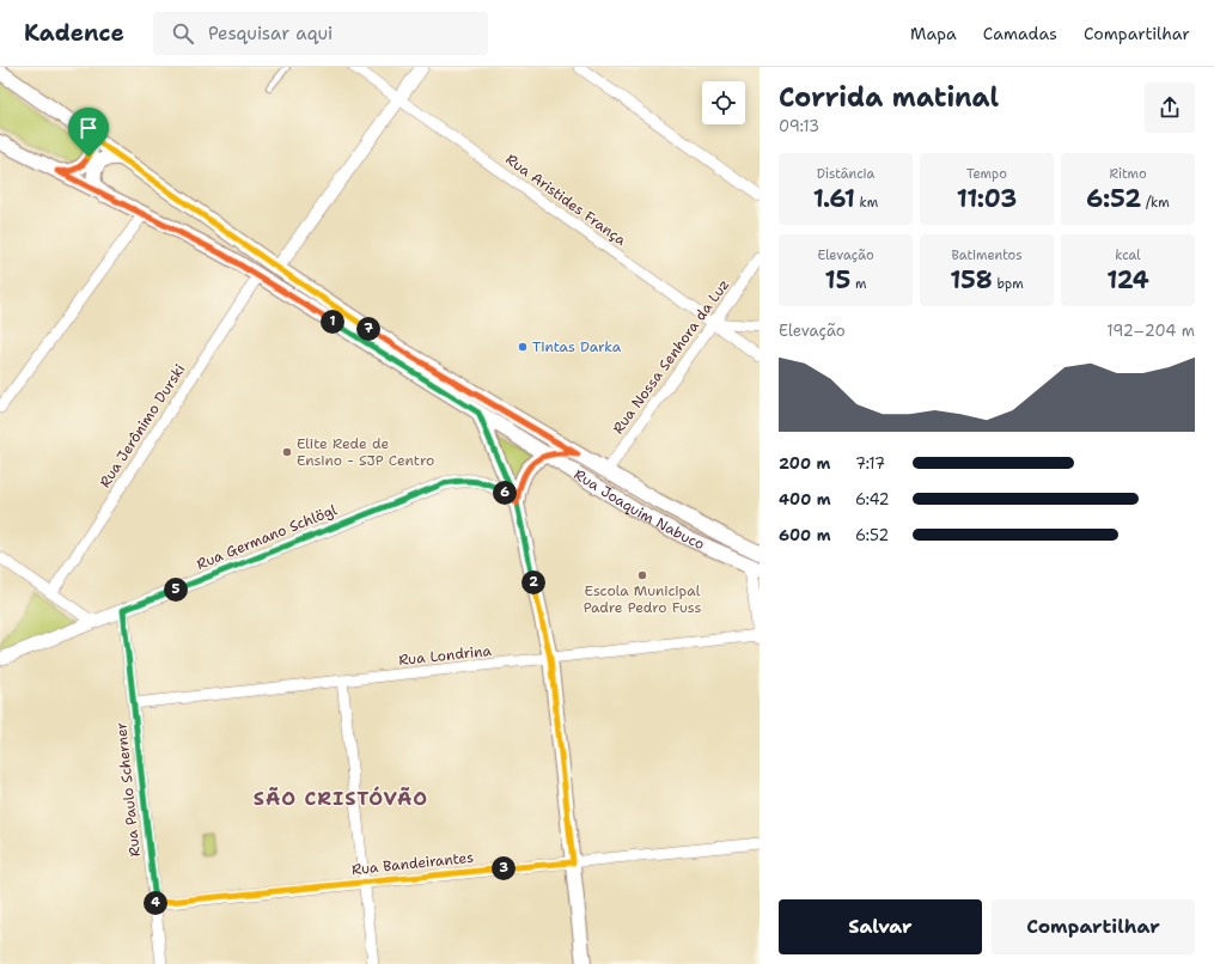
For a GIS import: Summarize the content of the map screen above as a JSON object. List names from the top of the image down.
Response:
{
  "streets": {
    "main road": ["Rua Joaquim Nabuco"],
    "street": [
      "Rua Aristides França",
      "Rua Nossa Senhora da Luz",
      "Rua Jerônimo Durski",
      "Rua Germano Schlögl",
      "Rua Londrina",
      "Rua Paulo Scherner",
      "Rua Bandeirantes"
    ]
  },
  "crossings": [
    ["Rua Aristides França", "Rua Nossa Senhora da Luz"],
    ["Rua Nossa Senhora da Luz", "Rua Joaquim Nabuco"],
    ["Rua Jerônimo Durski", "Rua Joaquim Nabuco"],
    ["Rua Germano Schlögl", "Rua Paulo Scherner"],
    ["Rua Londrina", "Rua Paulo Scherner"],
    ["Rua Paulo Scherner", "Rua Bandeirantes"]
  ],
  "districts": ["SÃO CRISTÓVÃO"],
  "places": ["Tintas Darka", "Elite Rede de Ensino - SJP Centro", "Escola Municipal Padre Pedro Fuss"],
  "page": {
    "header": "Kadence",
    "search": "Pesquisar aqui",
    "nav": ["Mapa", "Camadas", "Compartilhar"],
    "heading": ["Corrida matinal", "09:13"],
    "stats": [
      ["Distância", "1.61 km"],
      ["Tempo", "11:03"],
      ["Ritmo", "6:52 /km"],
      ["Elevação", "15 m"],
      ["Batimentos", "158 bpm"],
      ["kcal", "124"]
    ],
    "pins": [
      "1",
      "7",
      "6",
      "2",
      "5",
      "3",
      "4"
    ],
    "chart": ["Elevação", "192–204 m"],
    "list": [
      {
        "name": "200 m",
        "note": "7:17"
      },
      {
        "name": "400 m",
        "note": "6:42"
      },
      {
        "name": "600 m",
        "note": "6:52"
      }
    ],
    "buttons": ["Salvar", "Compartilhar"]
  }
}
